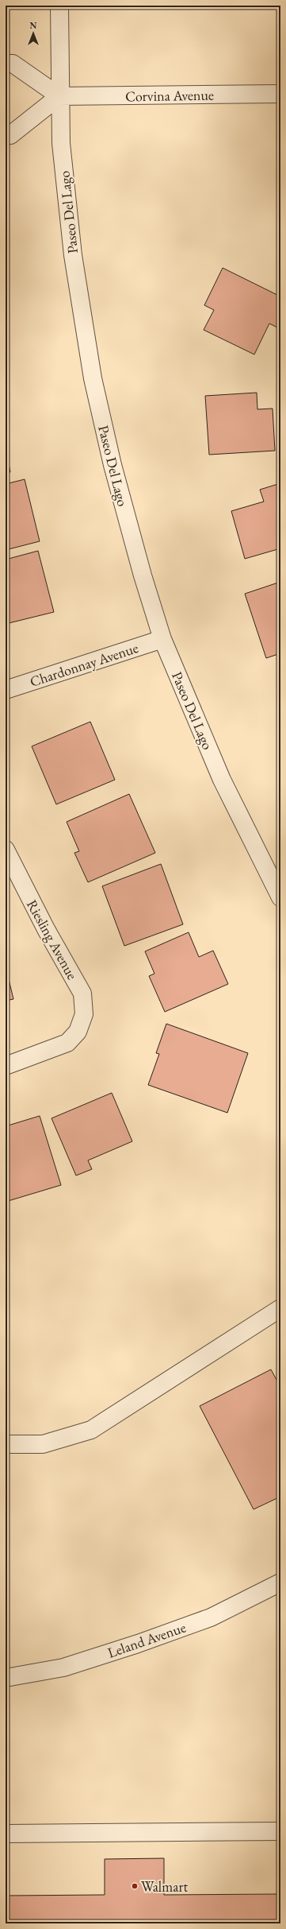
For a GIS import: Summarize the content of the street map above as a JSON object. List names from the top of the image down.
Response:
{
  "streets": {
    "street": [
      "Corvina Avenue",
      "Paseo Del Lago",
      "Chardonnay Avenue",
      "Riesling Avenue",
      "Leland Avenue"
    ]
  },
  "crossings": [
    ["Corvina Avenue", "Paseo Del Lago"],
    ["Paseo Del Lago", "Chardonnay Avenue"]
  ],
  "places": ["Walmart"],
  "north": "top"
}
